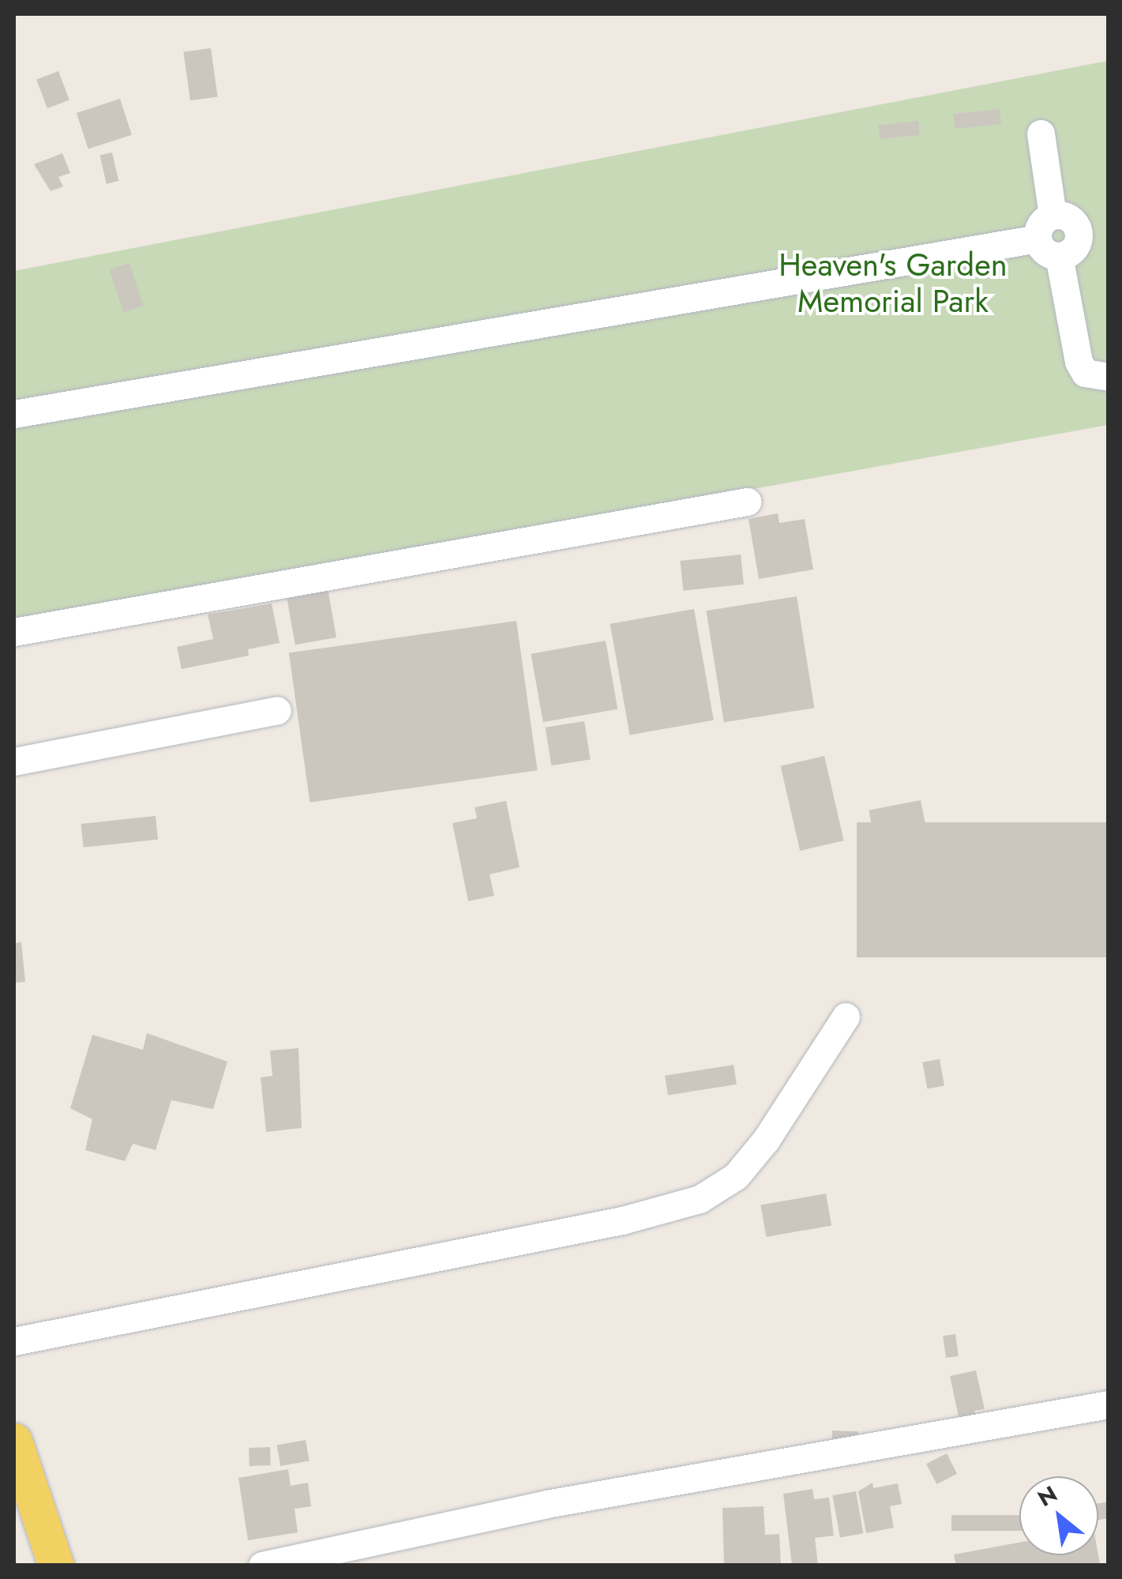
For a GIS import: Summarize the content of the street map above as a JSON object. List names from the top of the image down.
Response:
{
  "parks": ["Heaven's Garden Memorial Park"],
  "north": "top left"
}
